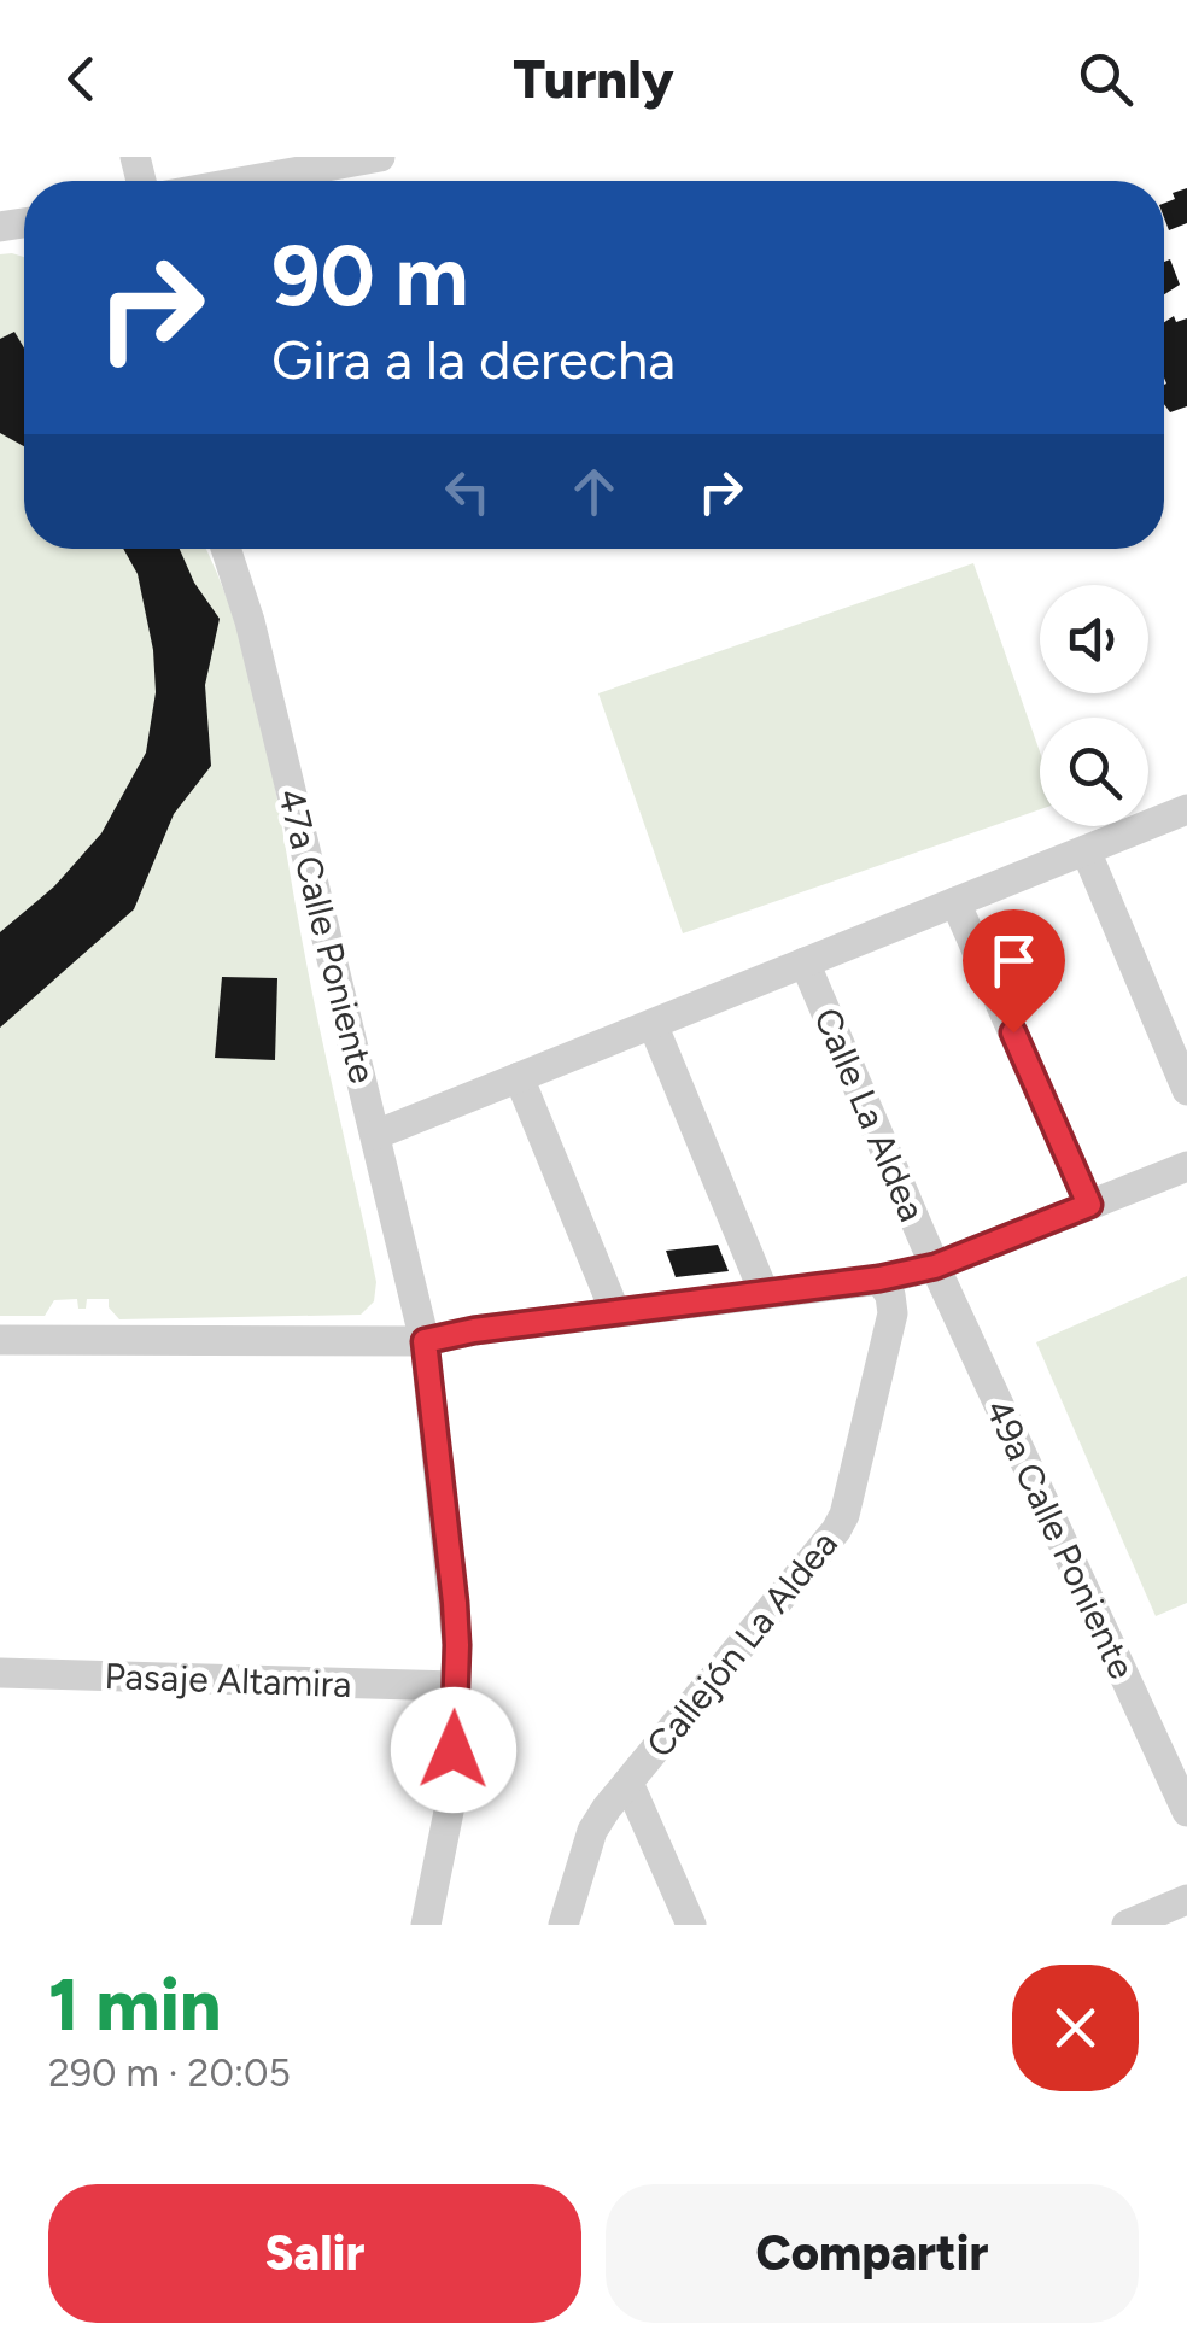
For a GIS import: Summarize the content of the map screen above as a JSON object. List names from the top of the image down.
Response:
{
  "streets": {
    "street": [
      "47a Calle Poniente",
      "Calle La Aldea",
      "49a Calle Poniente",
      "Callejón La Aldea",
      "Pasaje Altamira"
    ]
  },
  "crossings": [
    ["47a Calle Poniente", "Pasaje Altamira"],
    ["Calle La Aldea", "49a Calle Poniente"]
  ],
  "page": {
    "header": "Turnly",
    "turn": ["90 m", "Gira a la derecha"],
    "heading": ["1 min", "290 m · 20:05"],
    "buttons": ["Salir", "Compartir"]
  }
}
